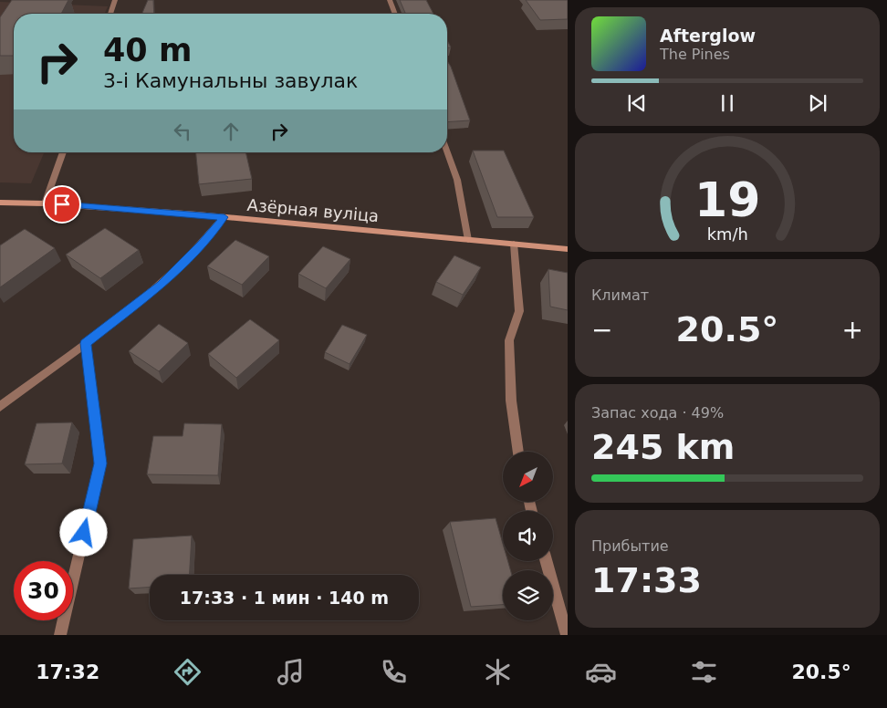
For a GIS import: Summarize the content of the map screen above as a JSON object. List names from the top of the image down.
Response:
{
  "streets": {
    "street": ["Азёрная вуліца"]
  },
  "north": "bottom left",
  "page": {
    "turn": ["40 m", "3-і Камунальны завулак"],
    "song": ["Afterglow", "The Pines"],
    "tile": [
      "Климат",
      ["Запас хода · 49%", "245 km"],
      ["Прибытие", "17:33"]
    ],
    "heat": ["−", "20.5°", "+"],
    "limit": "30",
    "trip": "17:33 · 1 мин · 140 m",
    "tabs": ["17:32", "20.5°"],
    "gauge": ["19", "km/h"]
  }
}
